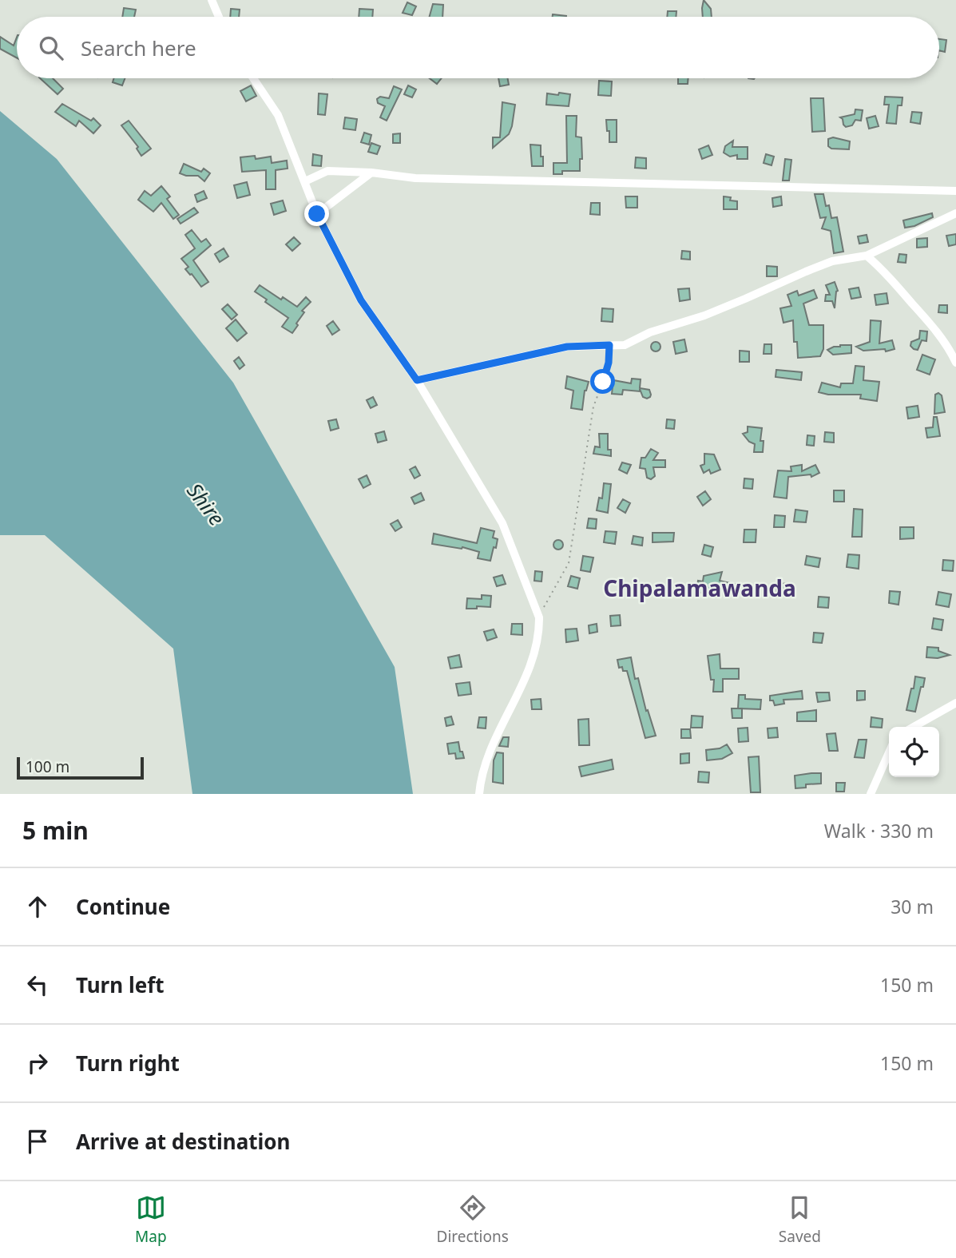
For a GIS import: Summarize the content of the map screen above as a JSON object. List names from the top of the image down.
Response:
{
  "districts": ["Chipalamawanda"],
  "water": ["Shire"],
  "scale_bar": "100 m",
  "page": {
    "search": "Search here",
    "scale": "100 m",
    "heading": ["5 min", "Walk · 330 m"],
    "list": [
      ["Continue", "30 m"],
      ["Turn left", "150 m"],
      ["Turn right", "150 m"],
      "Arrive at destination"
    ],
    "nav": ["Map", "Directions", "Saved"]
  }
}
